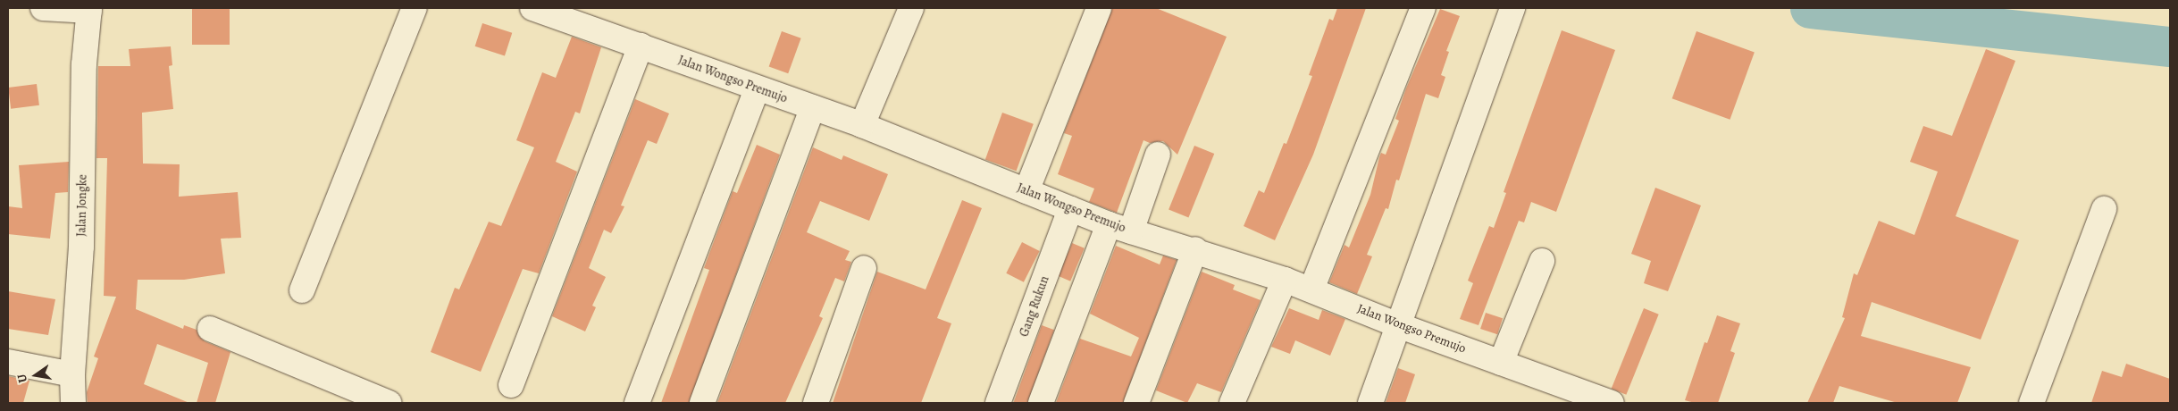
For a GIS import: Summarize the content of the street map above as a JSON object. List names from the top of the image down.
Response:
{
  "streets": {
    "street": ["Jalan Wongso Premujo", "Jalan Jongke", "Gang Rukun"]
  },
  "crossings": [
    ["Jalan Wongso Premujo", "Gang Rukun"]
  ],
  "north": "left"
}
